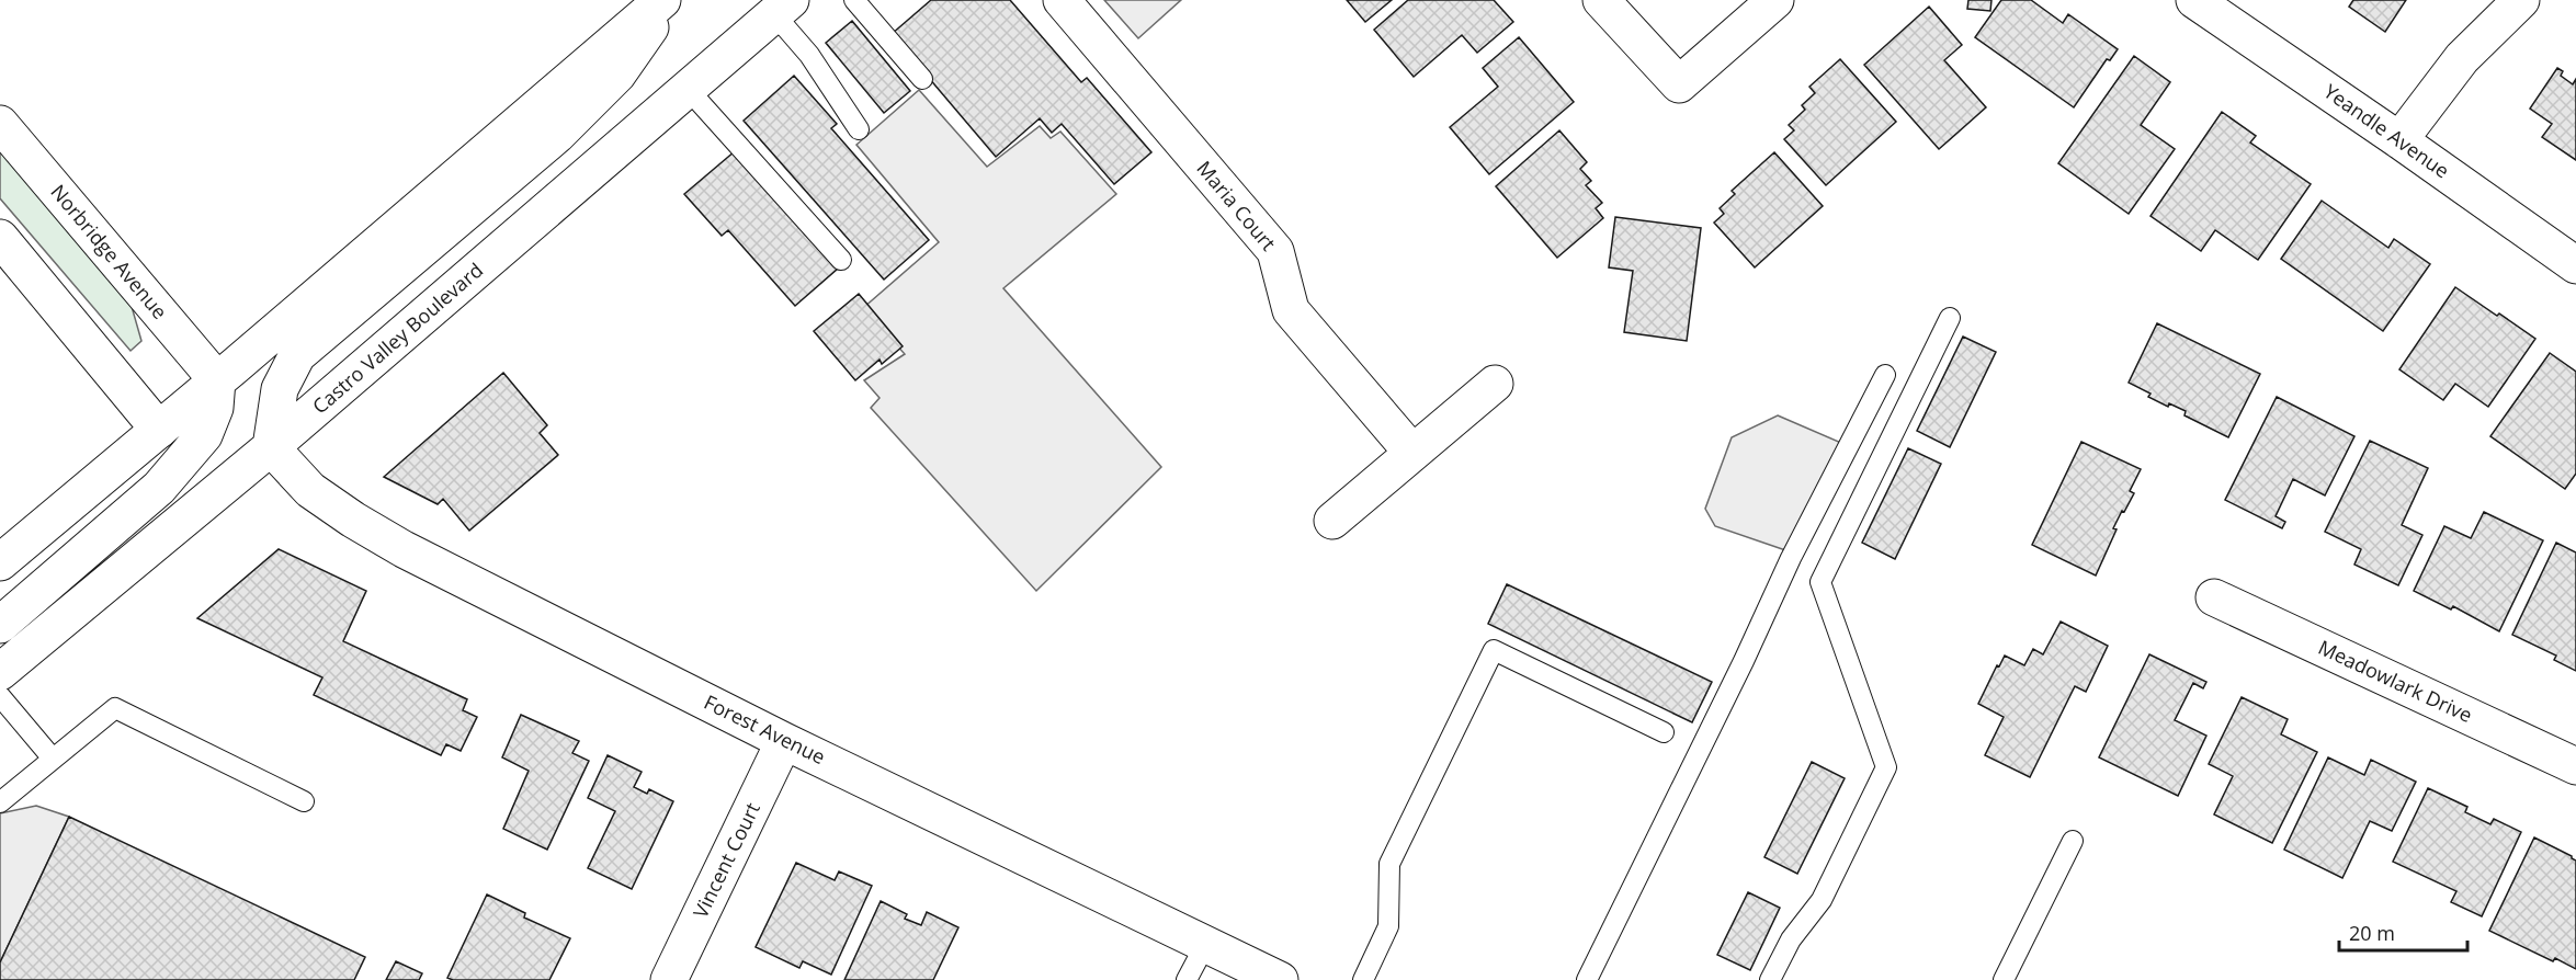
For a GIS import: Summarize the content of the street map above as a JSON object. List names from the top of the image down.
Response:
{
  "streets": {
    "street": [
      "Yeandle Avenue",
      "Maria Court",
      "Norbridge Avenue",
      "Castro Valley Boulevard",
      "Meadowlark Drive",
      "Forest Avenue",
      "Vincent Court"
    ]
  },
  "crossings": [
    ["Castro Valley Boulevard", "Forest Avenue"],
    ["Forest Avenue", "Vincent Court"]
  ],
  "scale_bar": "20 m"
}
